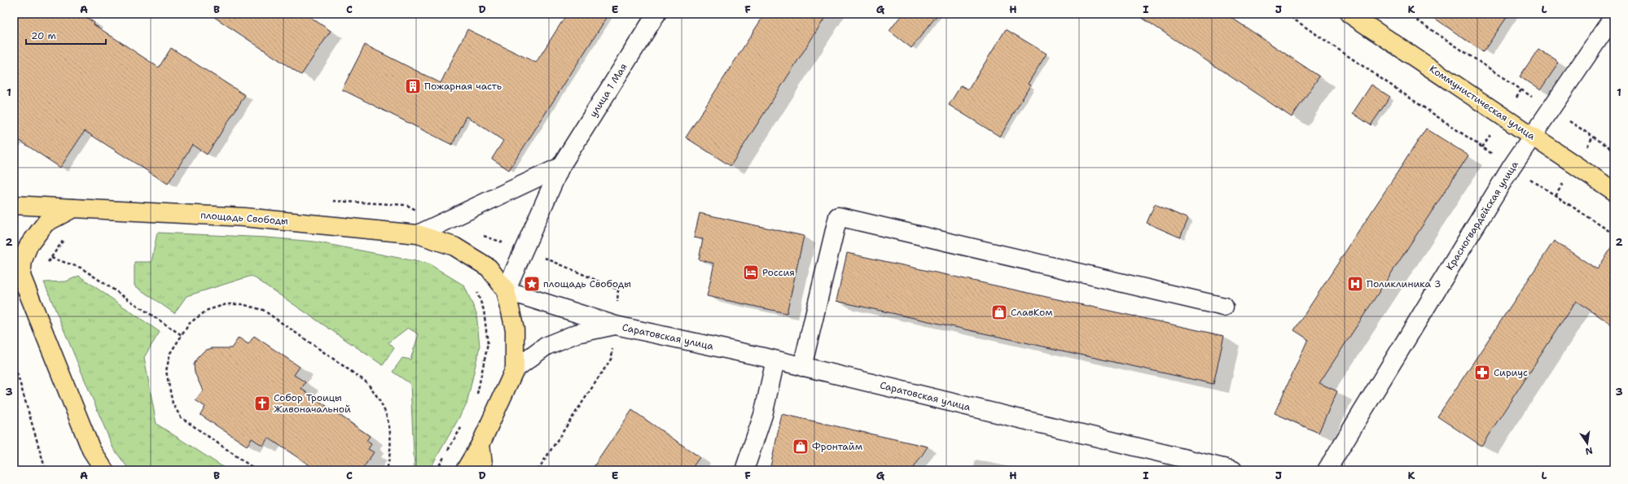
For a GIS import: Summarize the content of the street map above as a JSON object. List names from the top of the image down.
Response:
{
  "streets": {
    "main road": ["Коммунистическая улица", "площадь Свободы"],
    "street": ["улица 1 Мая", "Красногвардейская улица", "Саратовская улица"]
  },
  "crossings": [
    ["улица 1 Мая", "площадь Свободы"],
    ["улица 1 Мая", "Саратовская улица"],
    ["Коммунистическая улица", "Красногвардейская улица"],
    ["площадь Свободы", "Саратовская улица"]
  ],
  "places": {
    "building": ["Пожарная часть"],
    "hotel": ["Россия"],
    "place": ["площадь Свободы"],
    "hospital": ["Поликлиника 3"],
    "shop": ["СлавКом", "Фронтайм"],
    "pharmacy": ["Сириус"],
    "church": ["Собор Троицы Живоначальной"]
  },
  "scale_bar": "20 m",
  "north": "bottom",
  "grid": {
    "columns": [
      "A",
      "B",
      "C",
      "D",
      "E",
      "F",
      "G",
      "H",
      "I",
      "J",
      "K",
      "L"
    ],
    "rows": ["1", "2", "3"]
  }
}
